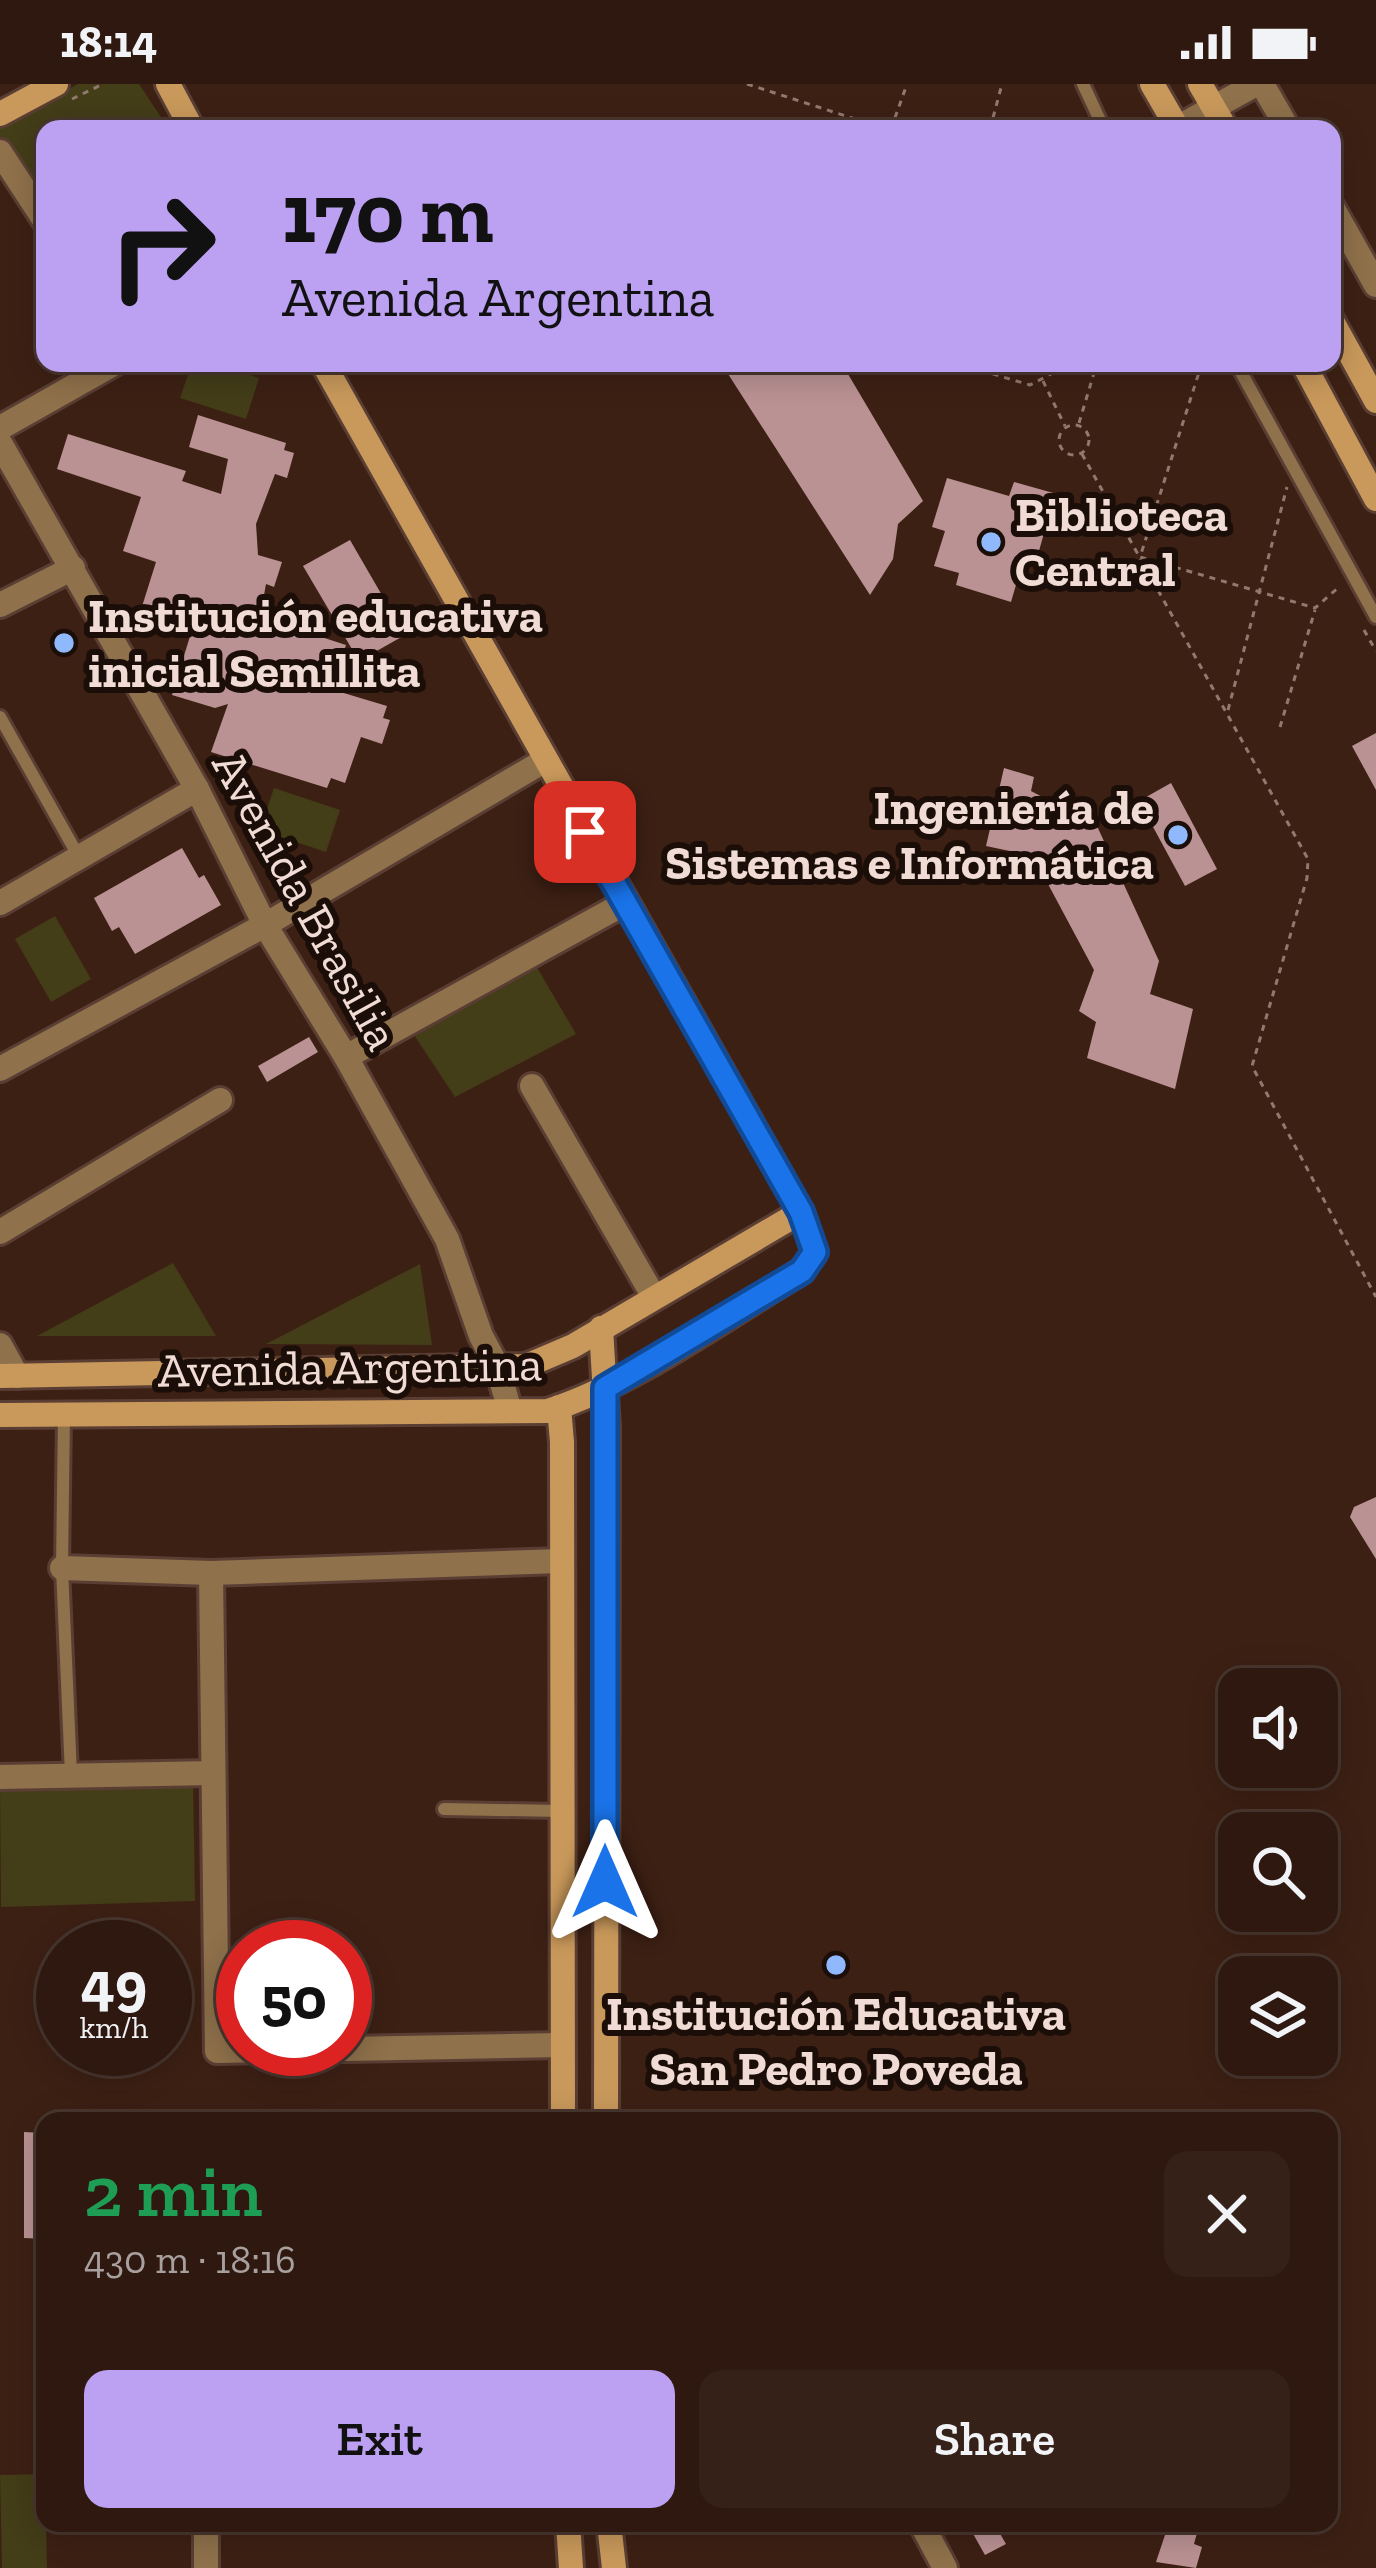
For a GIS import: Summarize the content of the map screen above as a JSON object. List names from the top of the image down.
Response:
{
  "streets": {
    "main road": ["Avenida Argentina"],
    "street": ["Avenida Brasilia"]
  },
  "crossings": [
    ["Avenida Brasilia", "Avenida Argentina"]
  ],
  "places": [
    "Biblioteca Central",
    "Institución educativa inicial Semillita",
    "Ingeniería de Sistemas e Informática",
    "Institución Educativa San Pedro Poveda"
  ],
  "page": {
    "status": "18:14",
    "turn": ["170 m", "Avenida Argentina"],
    "speed": "49 km/h",
    "limit": "50",
    "heading": ["2 min", "430 m · 18:16"],
    "buttons": ["Exit", "Share"]
  }
}
